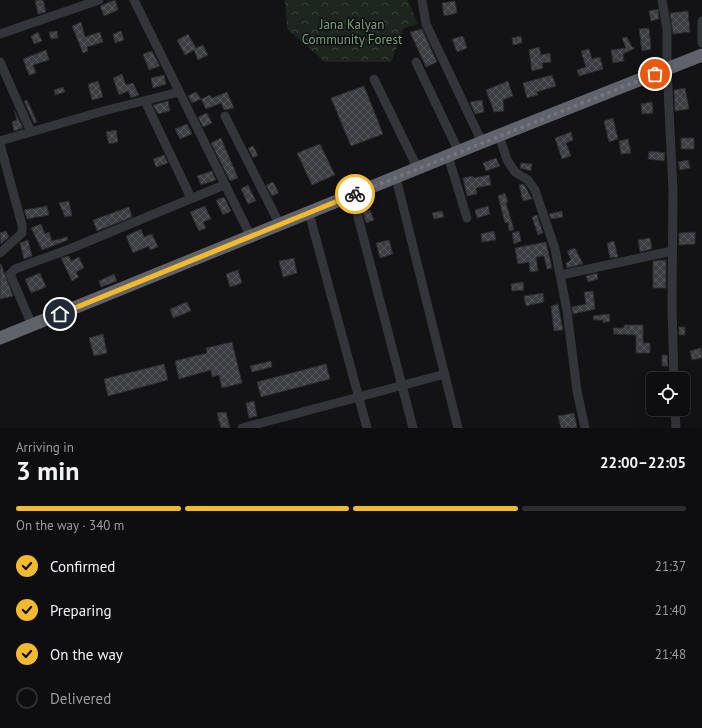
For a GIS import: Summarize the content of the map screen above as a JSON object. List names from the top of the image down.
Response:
{
  "parks": ["Jana Kalyan Community Forest"],
  "page": {
    "heading": ["3 min", "Arriving in", "22:00–22:05"],
    "bar": "On the way · 340 m",
    "list": [
      ["Confirmed", "21:37"],
      ["Preparing", "21:40"],
      ["On the way", "21:48"],
      "Delivered"
    ]
  }
}
